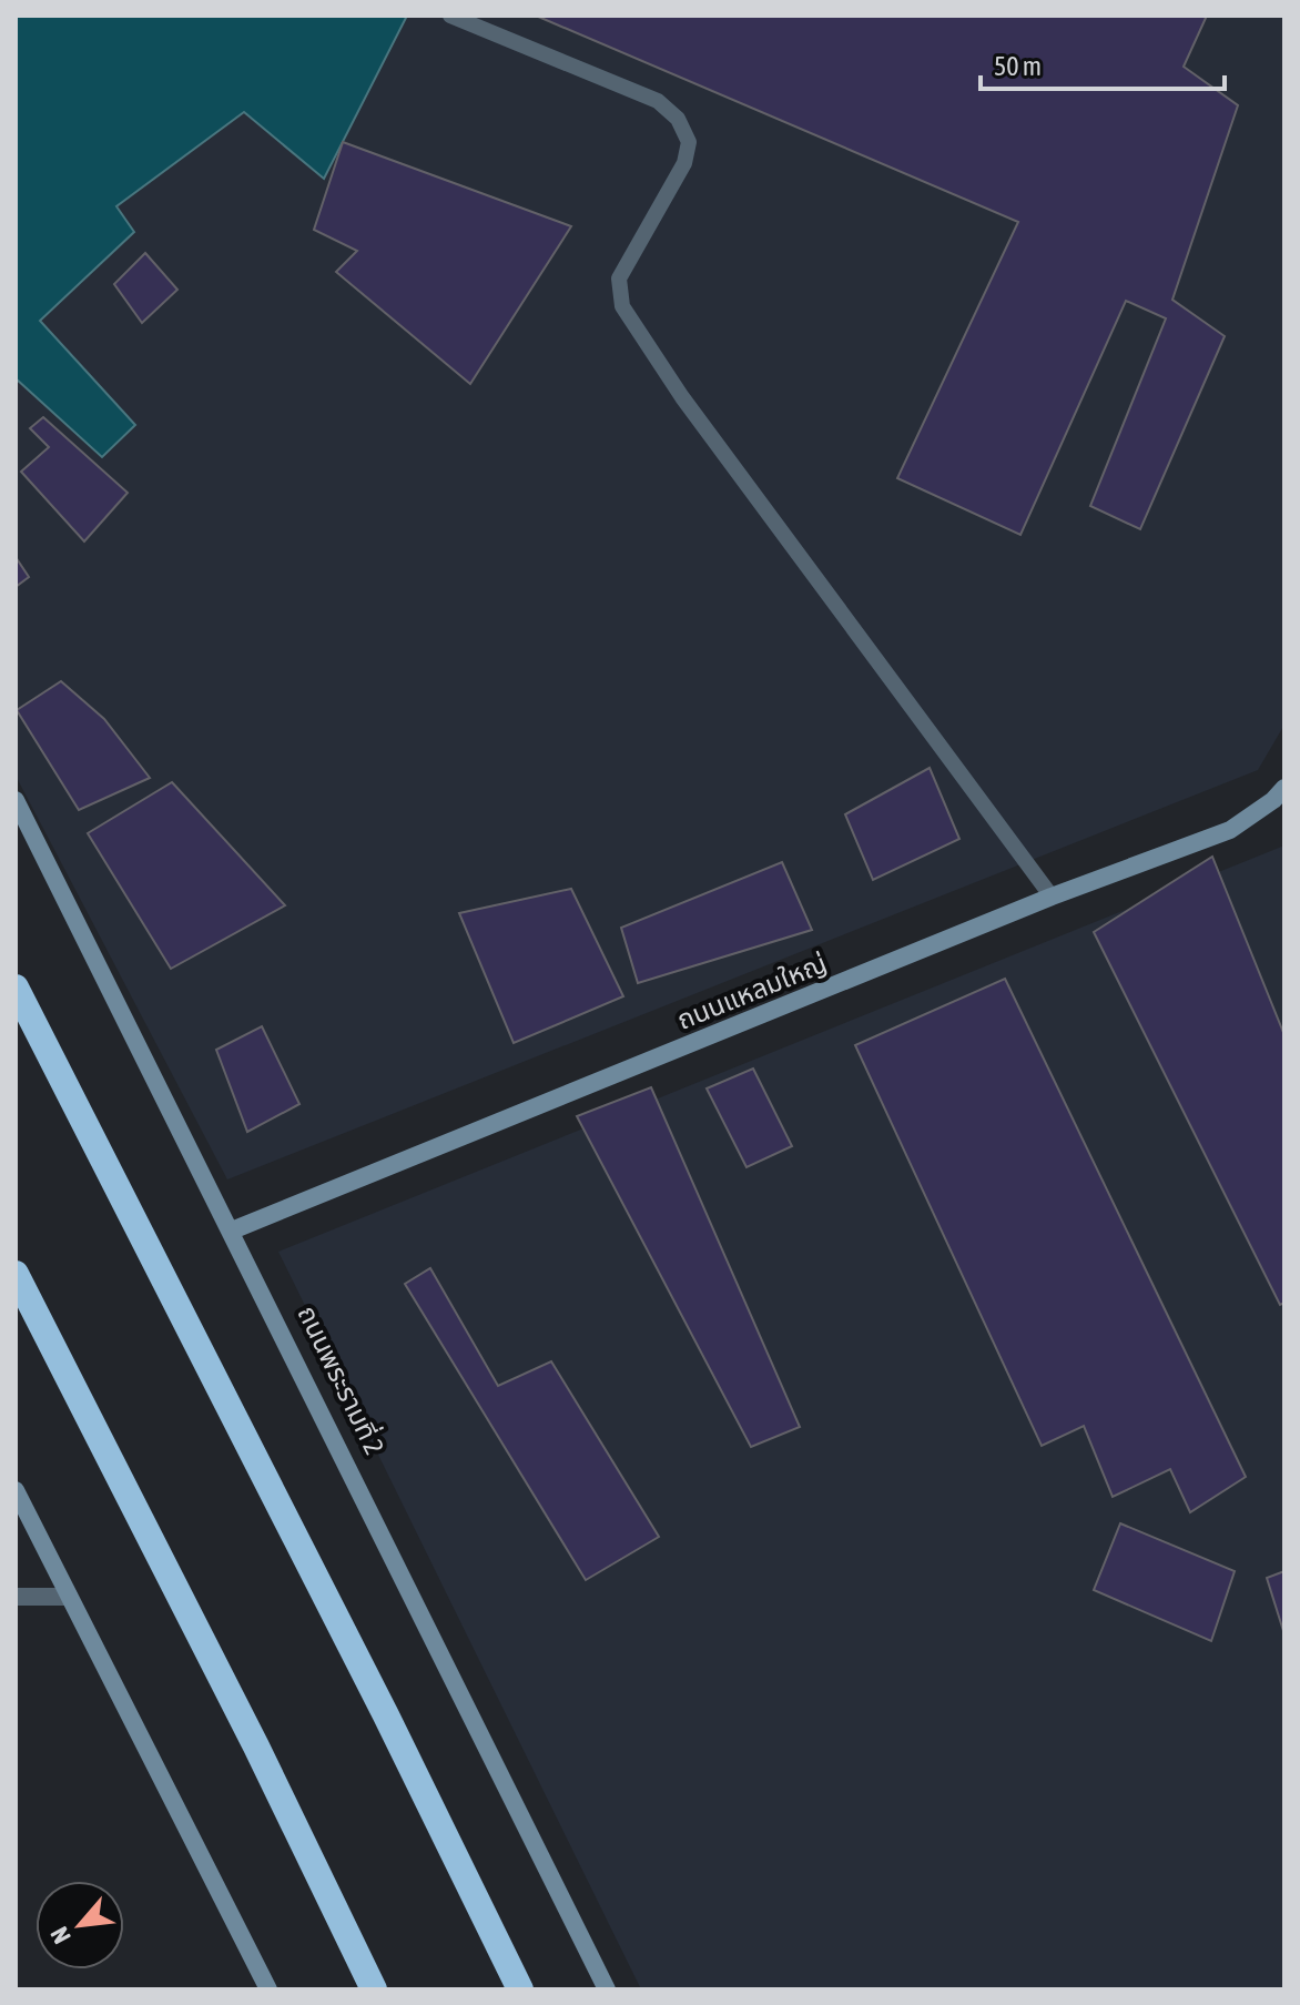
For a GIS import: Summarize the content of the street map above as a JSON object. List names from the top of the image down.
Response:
{
  "streets": {
    "main road": ["ถนนแหลมใหญ่", "ถนนพระรามที่ 2"]
  },
  "crossings": [
    ["ถนนแหลมใหญ่", "ถนนพระรามที่ 2"]
  ],
  "scale_bar": "50 m",
  "north": "bottom left"
}
